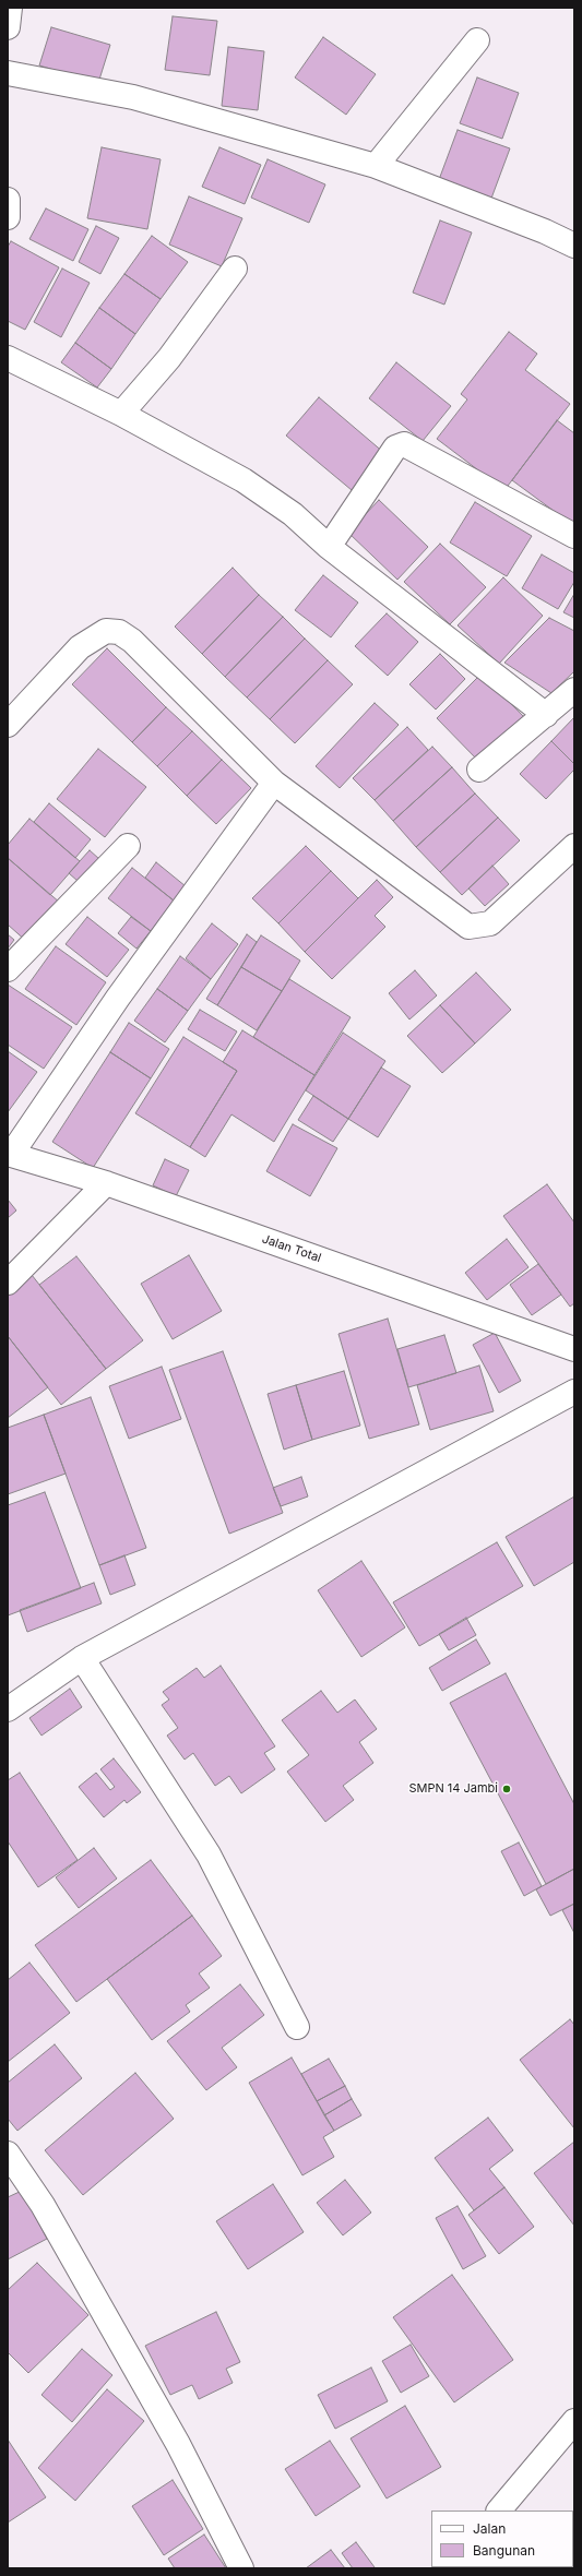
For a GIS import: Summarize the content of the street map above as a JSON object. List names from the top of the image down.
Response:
{
  "streets": {
    "street": ["Jalan Total"]
  },
  "places": ["SMPN 14 Jambi"],
  "legend": ["Jalan", "Bangunan"]
}
